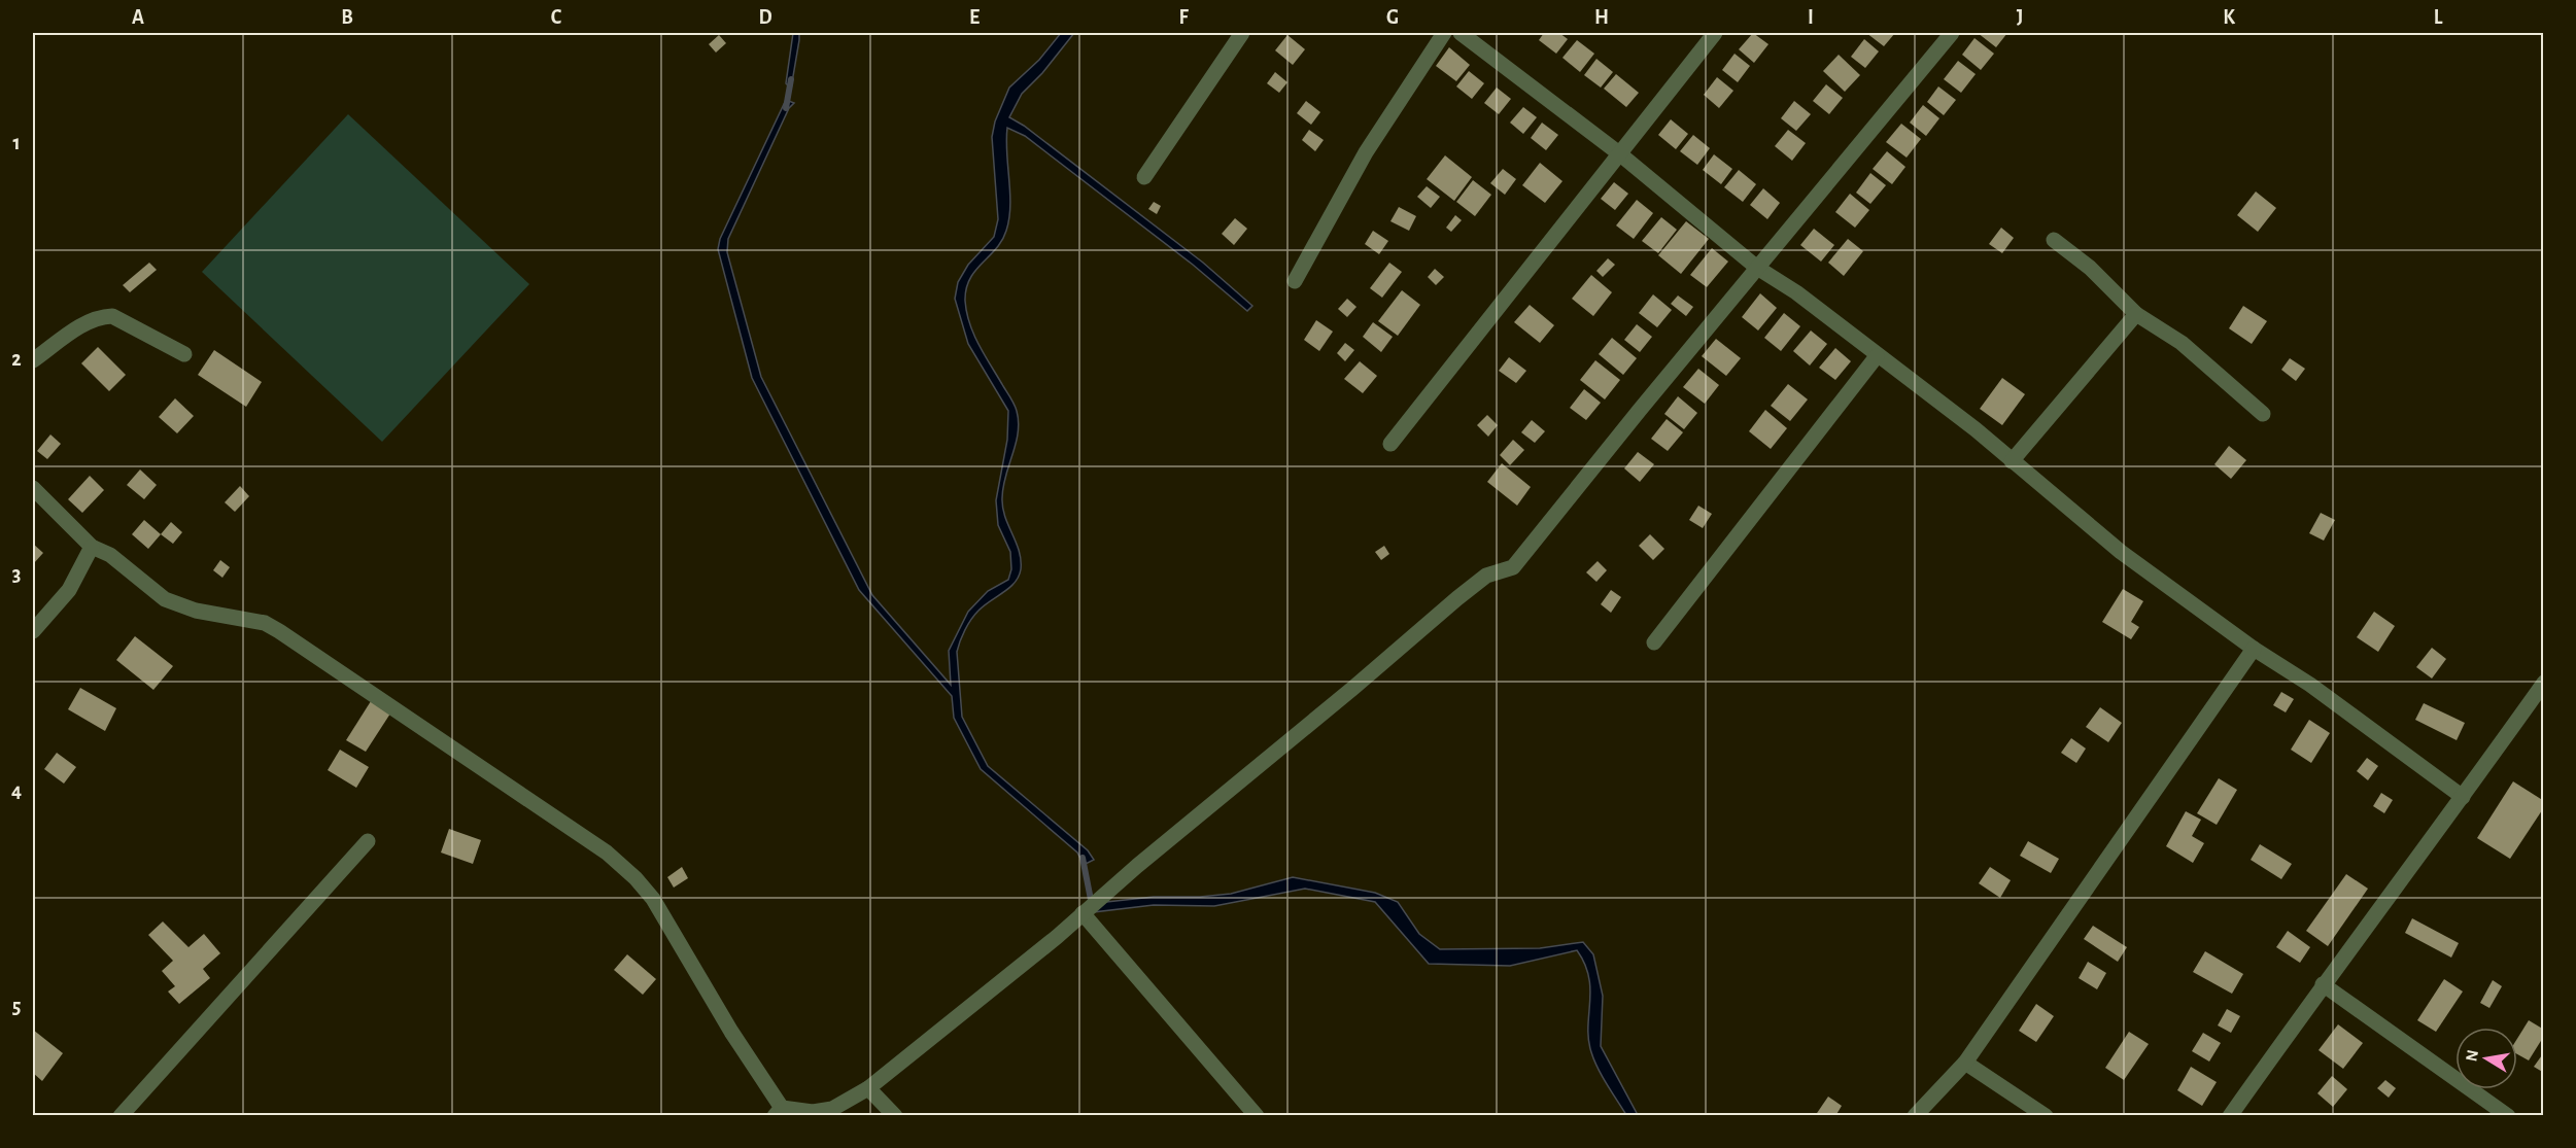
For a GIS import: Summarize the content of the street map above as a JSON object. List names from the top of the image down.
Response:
{
  "north": "left",
  "grid": {
    "columns": [
      "A",
      "B",
      "C",
      "D",
      "E",
      "F",
      "G",
      "H",
      "I",
      "J",
      "K",
      "L"
    ],
    "rows": [
      "1",
      "2",
      "3",
      "4",
      "5"
    ]
  }
}
